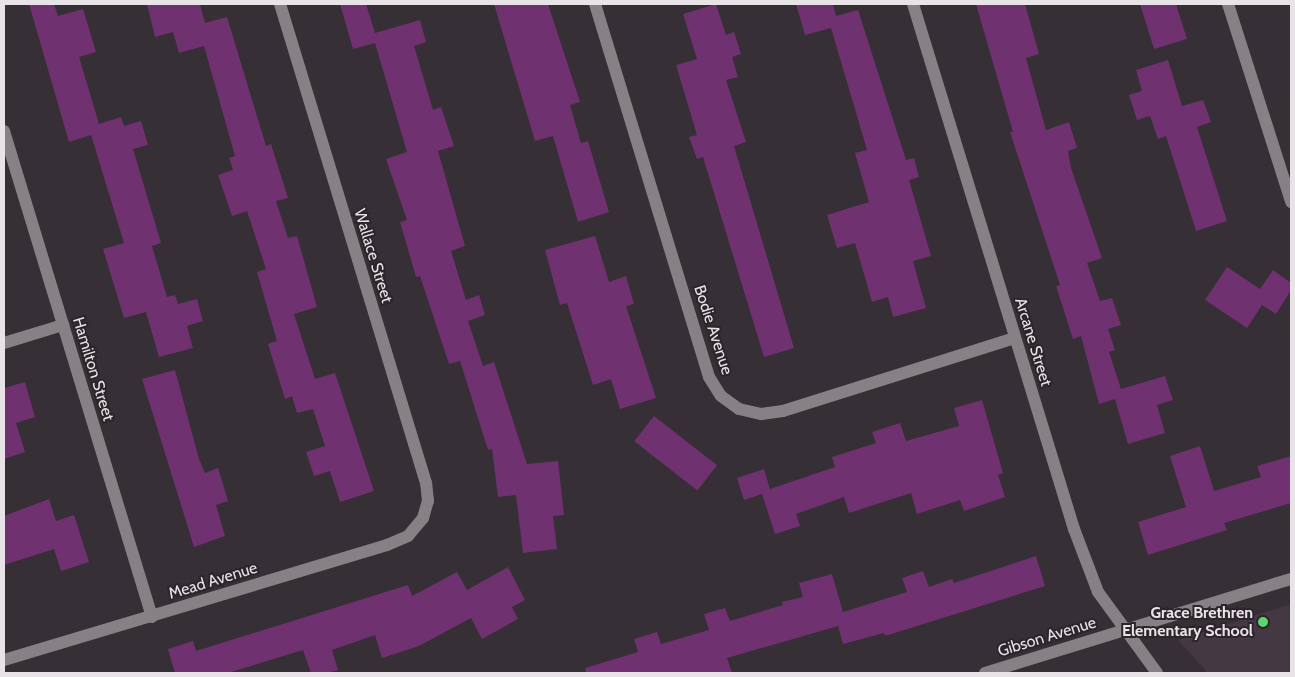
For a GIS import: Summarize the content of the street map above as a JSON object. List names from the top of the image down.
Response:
{
  "streets": {
    "street": [
      "Wallace Street",
      "Bodie Avenue",
      "Arcane Street",
      "Hamilton Street",
      "Mead Avenue",
      "Gibson Avenue"
    ]
  },
  "crossings": [
    ["Wallace Street", "Mead Avenue"],
    ["Bodie Avenue", "Arcane Street"],
    ["Arcane Street", "Gibson Avenue"],
    ["Hamilton Street", "Mead Avenue"]
  ],
  "places": ["Grace Brethren Elementary School"]
}
